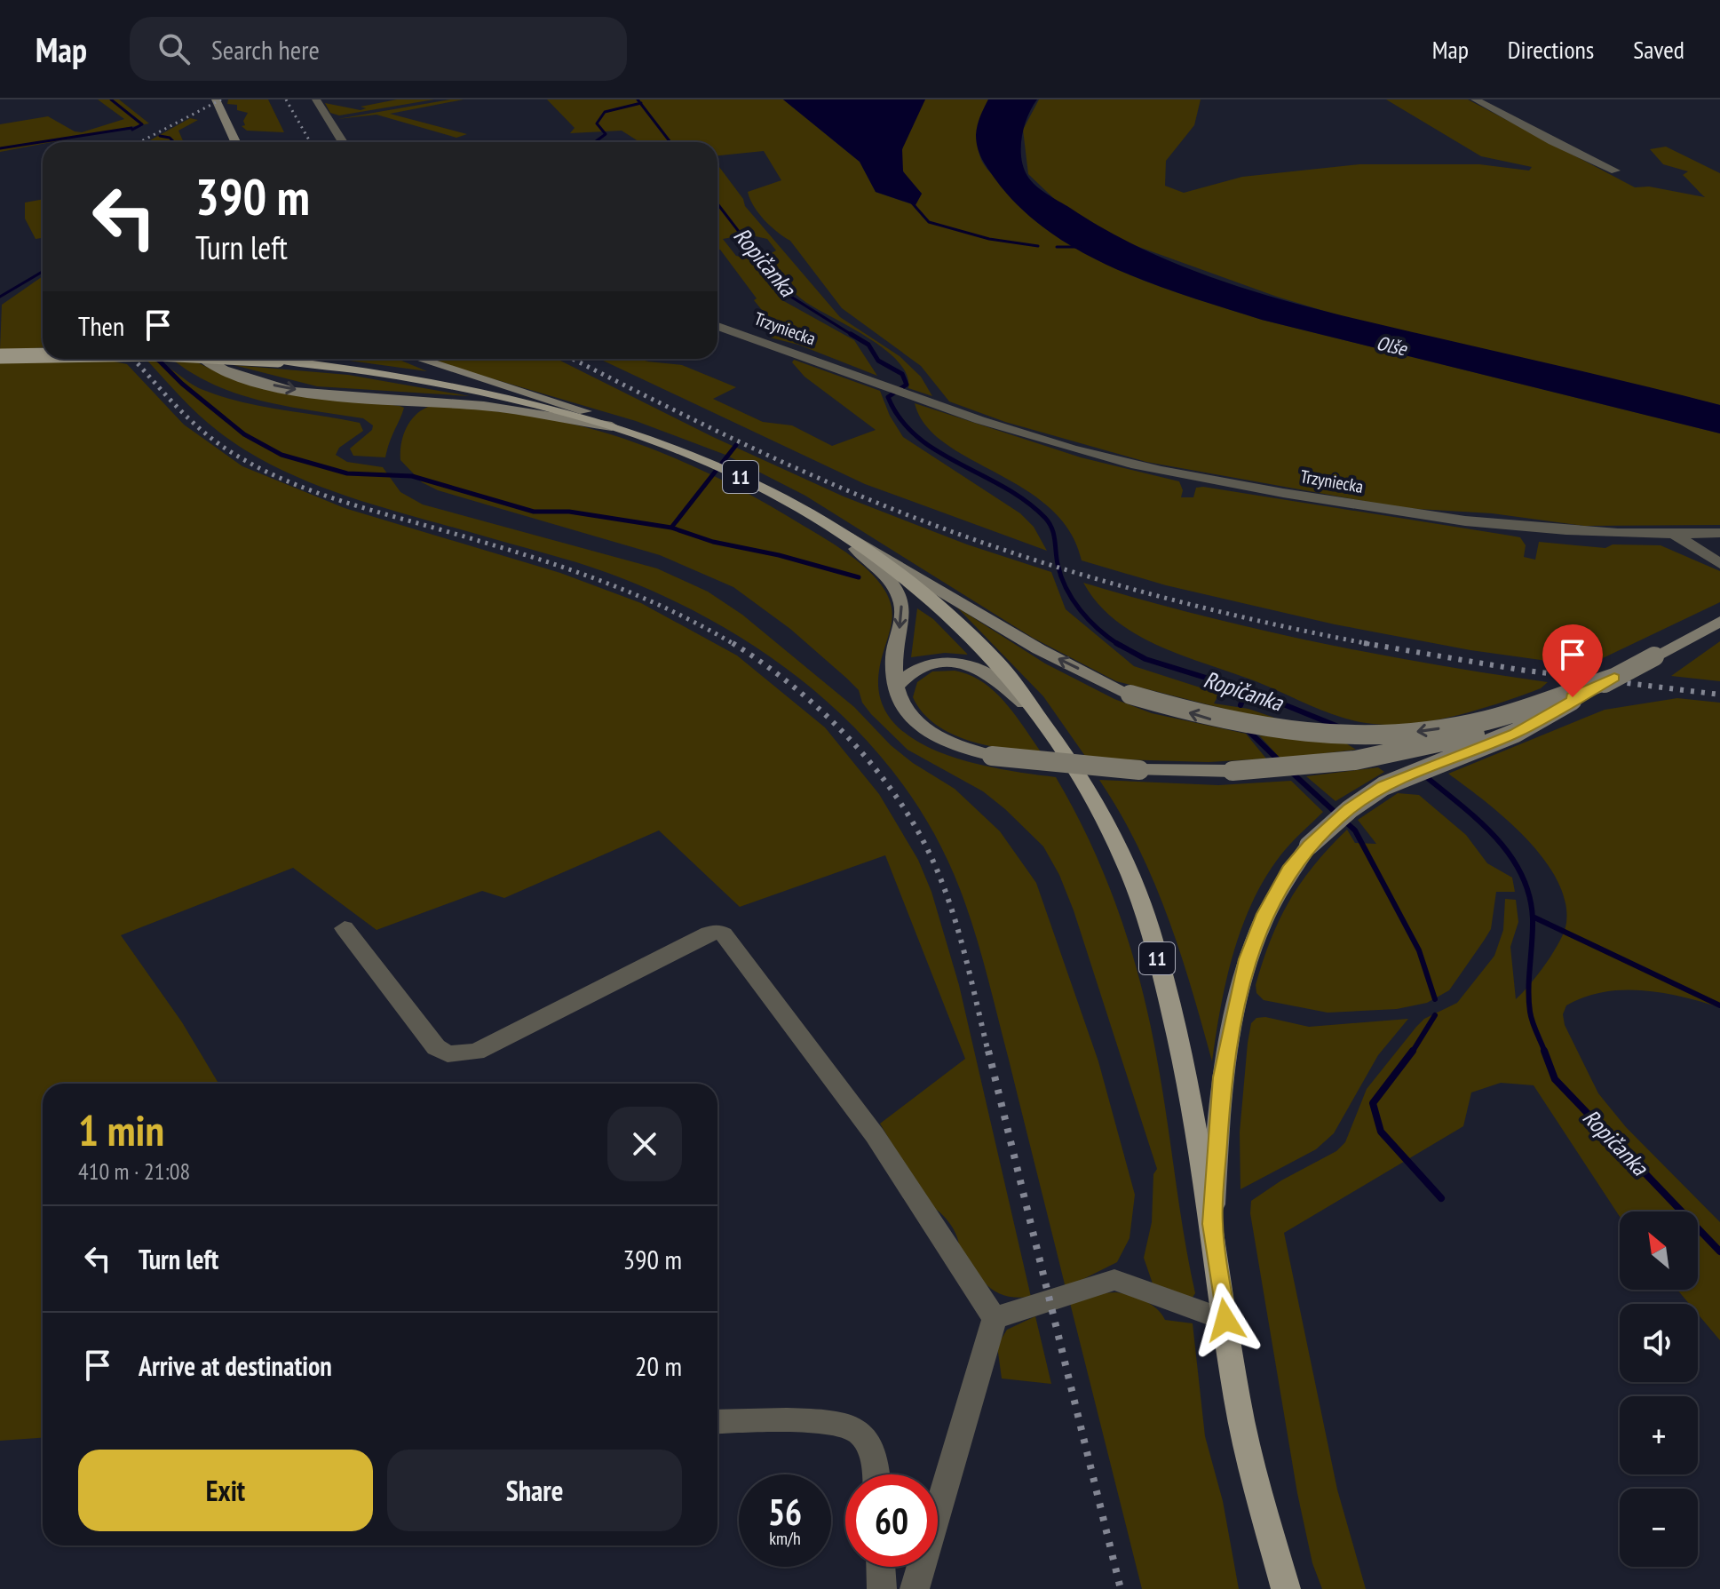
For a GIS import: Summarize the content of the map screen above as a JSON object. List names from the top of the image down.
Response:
{
  "streets": {
    "main road": ["11"],
    "street": ["Trzyniecka"]
  },
  "water": ["Ropičanka", "Olše"],
  "north": "top left",
  "page": {
    "header": "Map",
    "search": "Search here",
    "nav": ["Map", "Directions", "Saved"],
    "turn": ["390 m", "Turn left"],
    "then": "Then",
    "heading": ["1 min", "410 m · 21:08"],
    "list": [
      {
        "name": "Turn left",
        "value": "390 m"
      },
      {
        "name": "Arrive at destination",
        "value": "20 m"
      }
    ],
    "map_buttons": ["+", "−"],
    "buttons": ["Exit", "Share"],
    "speed": "56 km/h",
    "limit": "60"
  }
}
